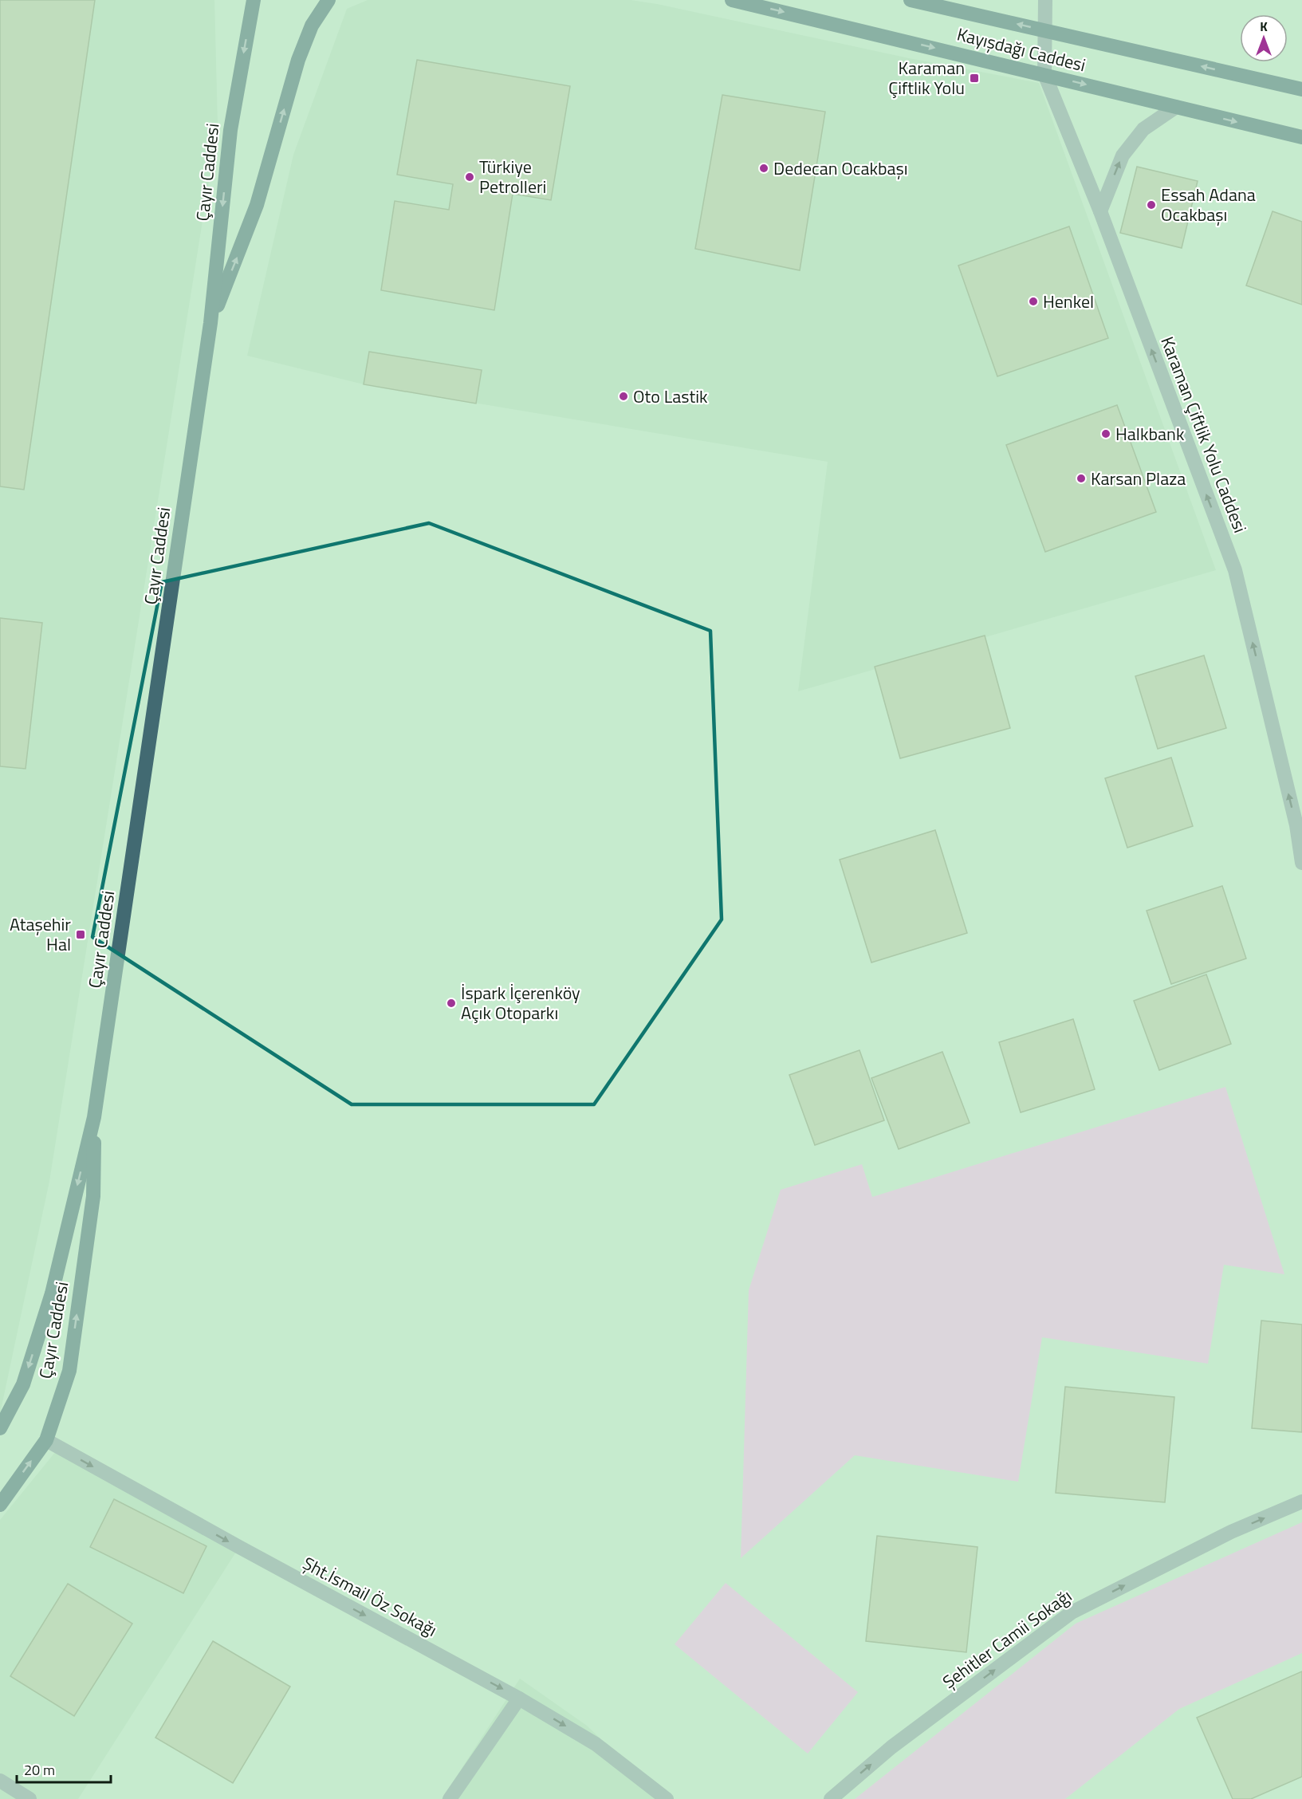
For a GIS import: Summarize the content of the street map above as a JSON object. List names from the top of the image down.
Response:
{
  "streets": {
    "main road": ["Kayışdağı Caddesi", "Çayır Caddesi"],
    "street": ["Karaman Çiftlik Yolu Caddesi", "Şht.İsmail Öz Sokağı", "Şehitler Camii Sokağı"]
  },
  "crossings": [
    ["Kayışdağı Caddesi", "Karaman Çiftlik Yolu Caddesi"],
    ["Çayır Caddesi", "Şht.İsmail Öz Sokağı"]
  ],
  "one_way": ["Karaman Çiftlik Yolu Caddesi", "Şht.İsmail Öz Sokağı", "Şehitler Camii Sokağı"],
  "places": {
    "transit": ["Karaman Çiftlik Yolu", "Ataşehir Hal"],
    "other": [
      "Dedecan Ocakbaşı",
      "Türkiye Petrolleri",
      "Essah Adana Ocakbaşı",
      "Henkel",
      "Oto Lastik",
      "Halkbank",
      "Karsan Plaza",
      "İspark İçerenköy Açık Otoparkı"
    ]
  },
  "scale_bar": "20 m",
  "north": "top"
}
